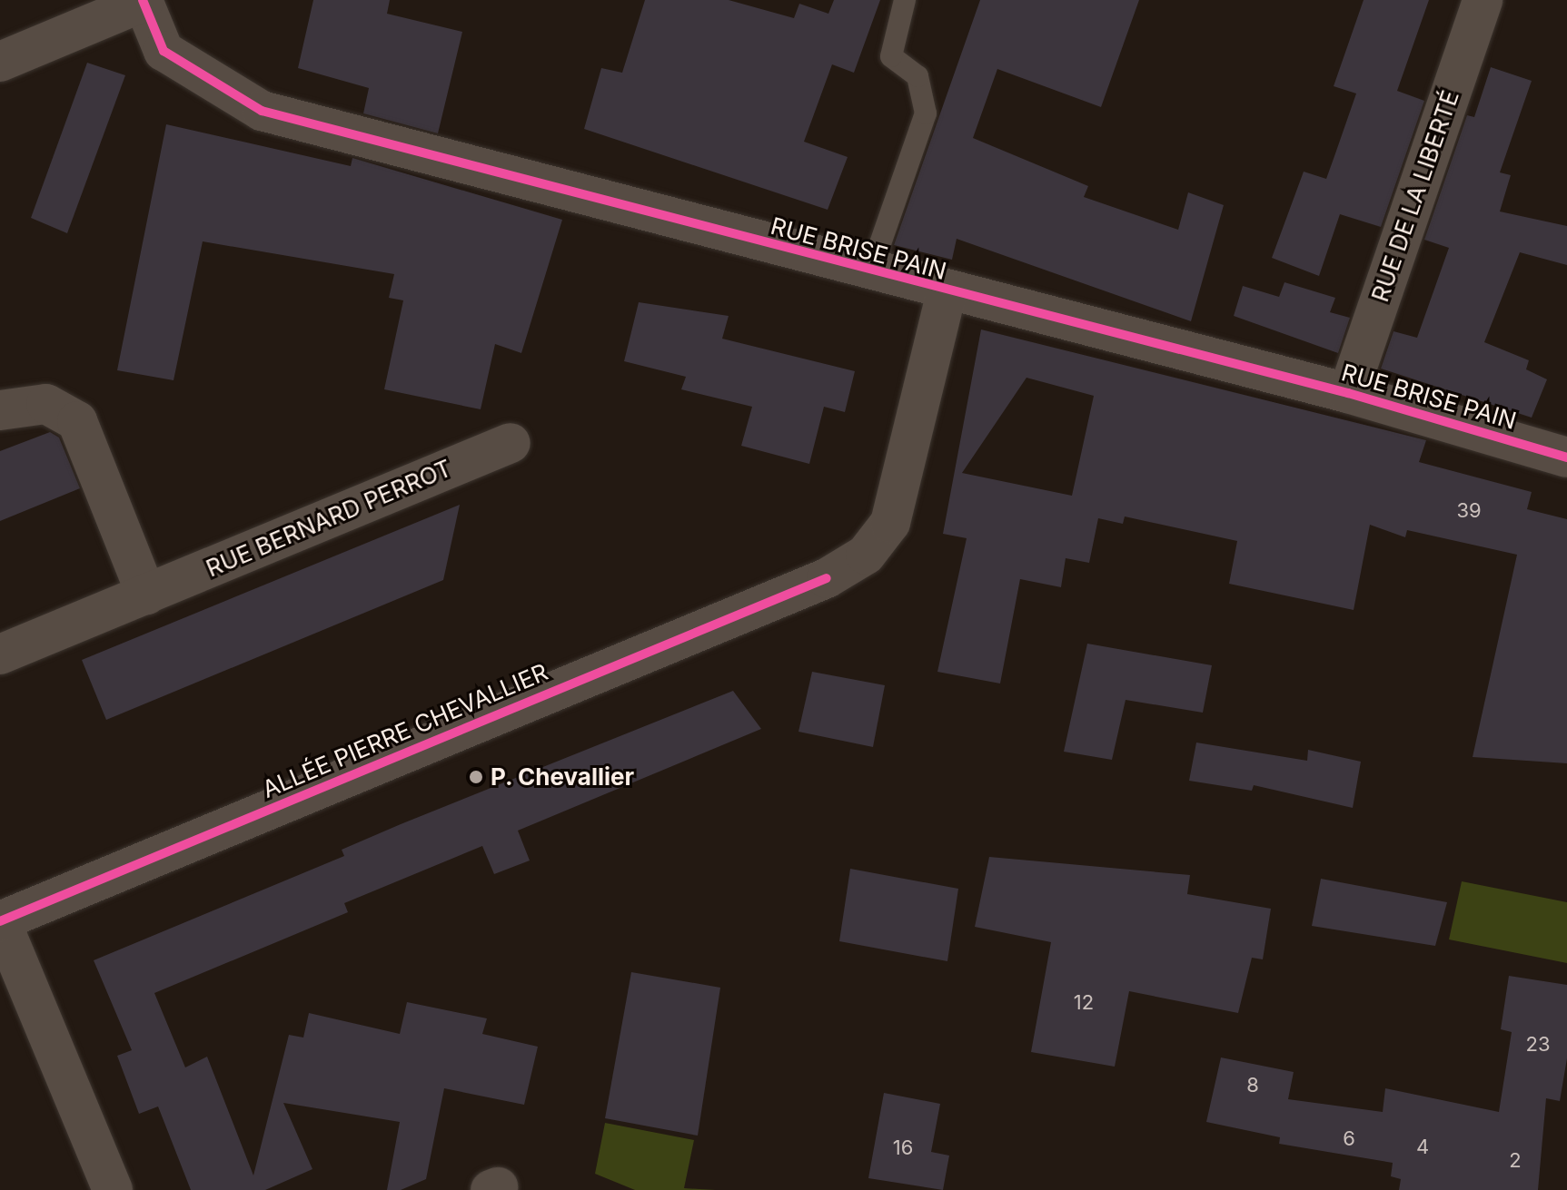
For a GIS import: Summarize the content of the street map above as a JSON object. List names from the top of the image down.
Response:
{
  "streets": {
    "street": [
      "RUE DE LA LIBERTÉ",
      "RUE BRISE PAIN",
      "RUE BERNARD PERROT",
      "ALLÉE PIERRE CHEVALLIER"
    ]
  },
  "crossings": [
    ["RUE DE LA LIBERTÉ", "RUE BRISE PAIN"],
    ["RUE BRISE PAIN", "ALLÉE PIERRE CHEVALLIER"]
  ],
  "places": ["P. Chevallier"],
  "house_numbers": [
    "39",
    "12",
    "23",
    "8",
    "6",
    "4",
    "16",
    "2"
  ]
}
